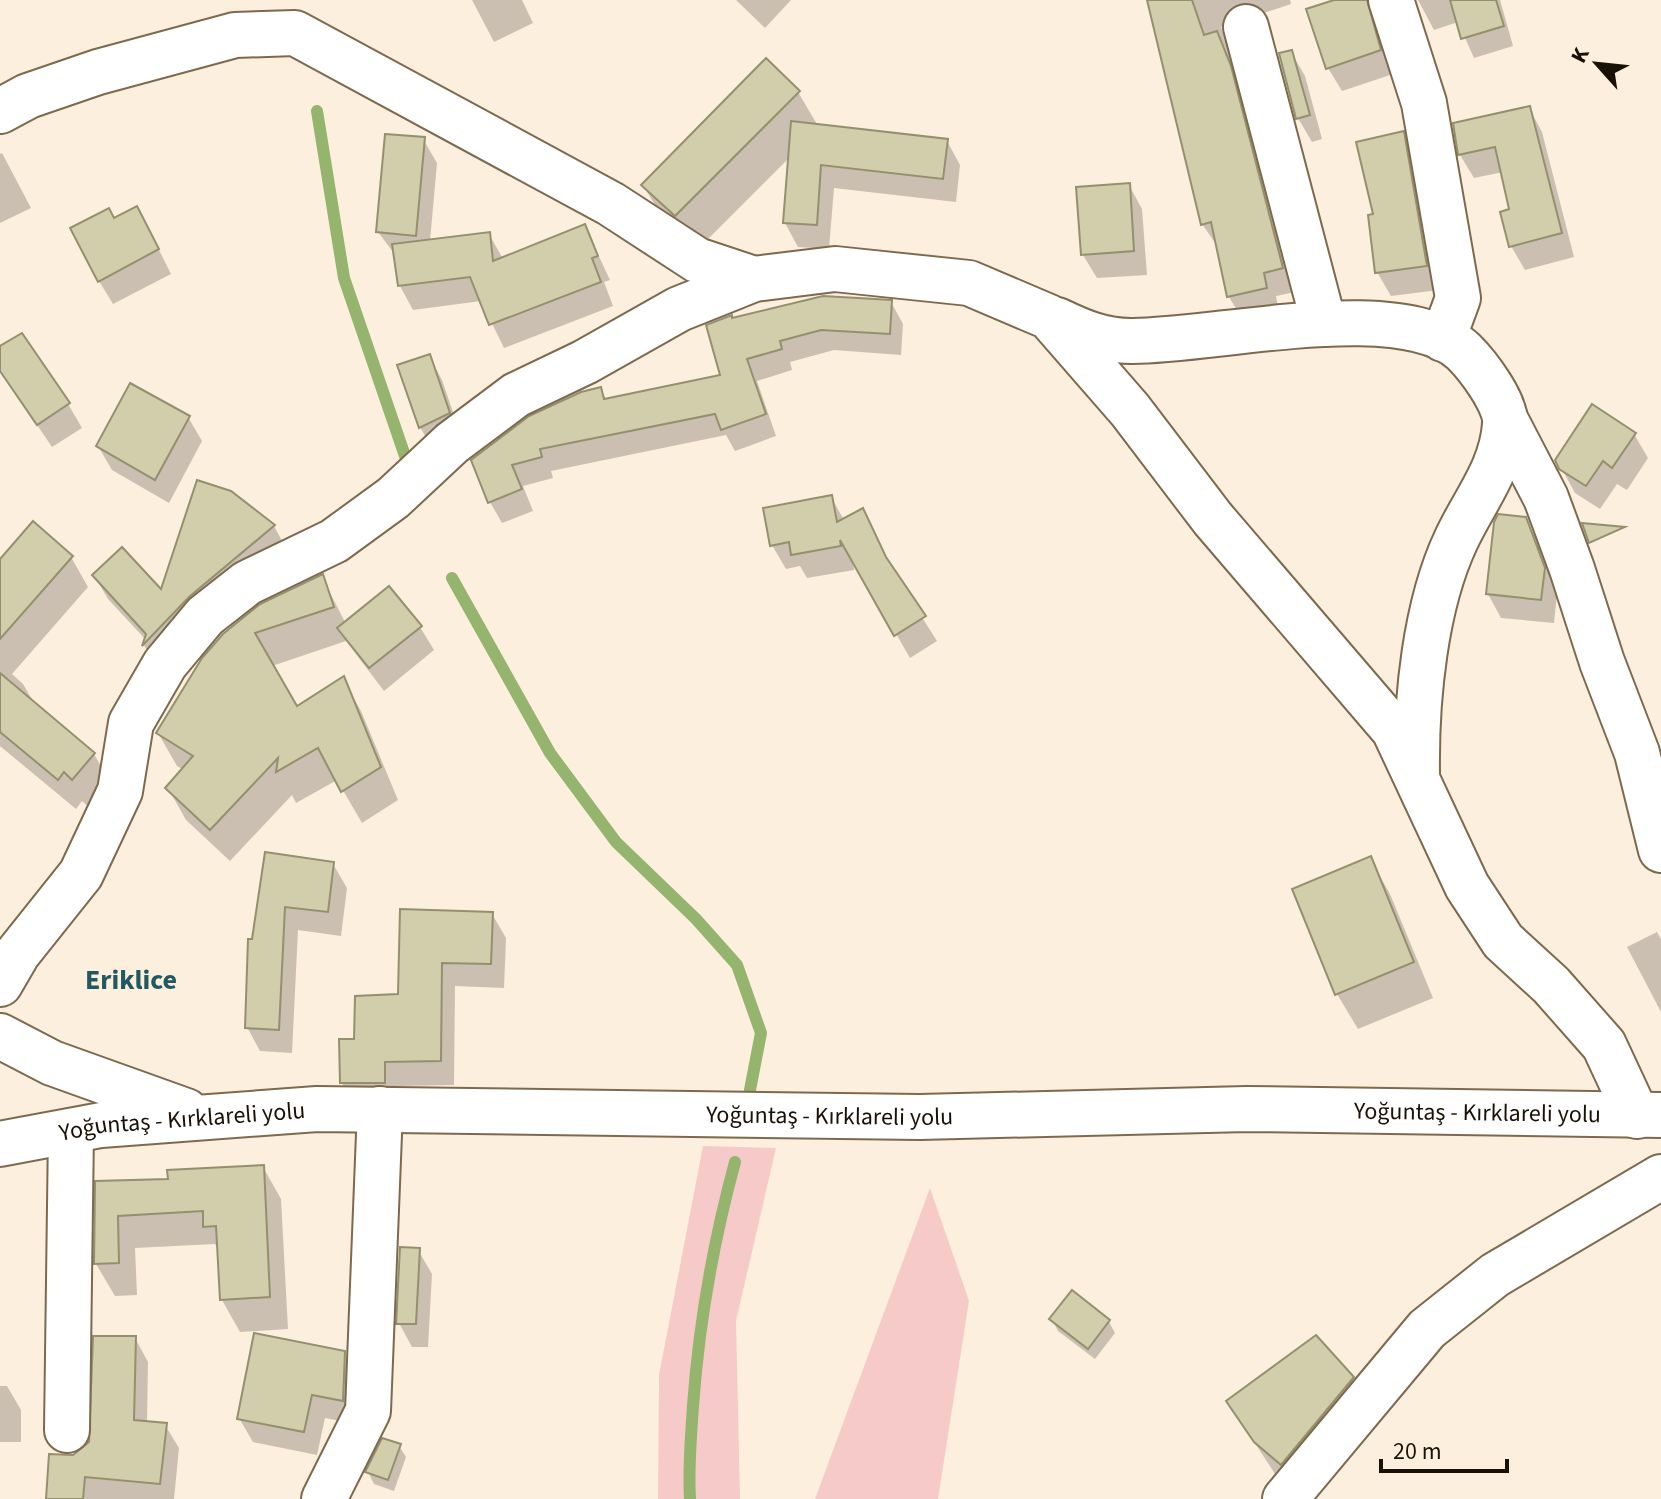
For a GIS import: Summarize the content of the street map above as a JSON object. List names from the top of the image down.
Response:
{
  "streets": {
    "street": ["Yoğuntaş - Kırklareli yolu"]
  },
  "districts": ["Eriklice"],
  "scale_bar": "20 m",
  "north": "top left"
}
